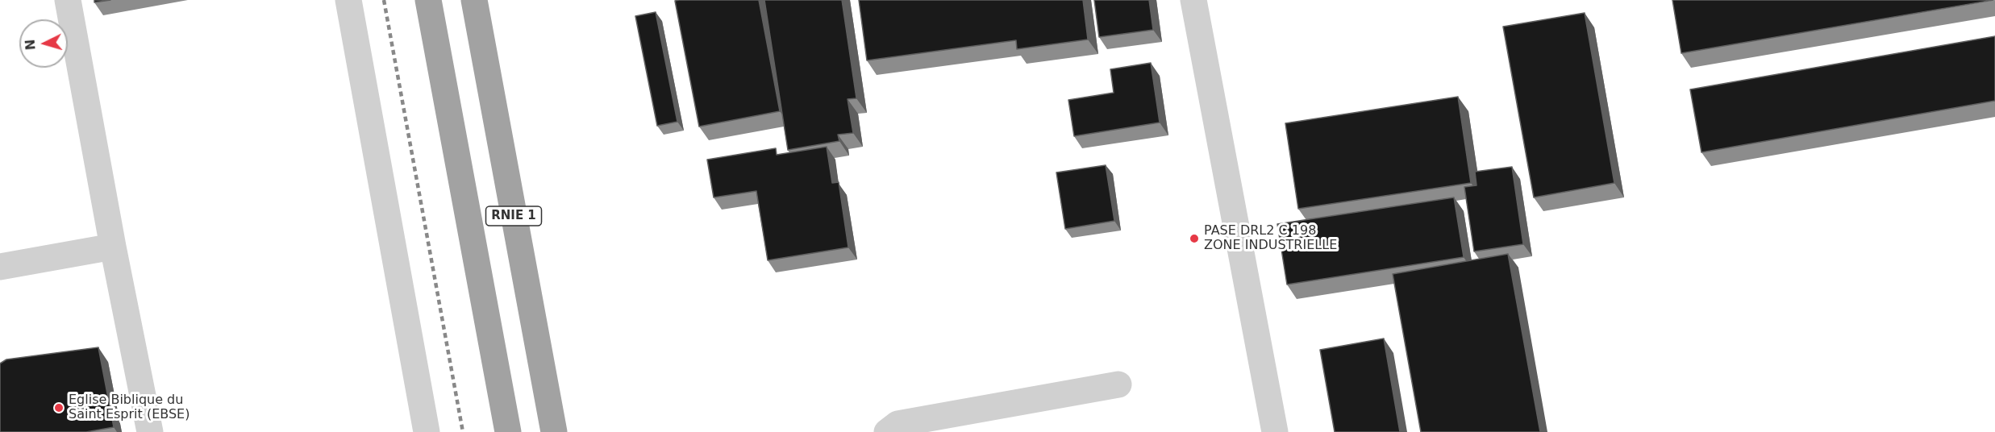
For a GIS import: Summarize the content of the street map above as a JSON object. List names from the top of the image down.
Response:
{
  "streets": {
    "highway": ["RNIE 1"]
  },
  "places": ["PASE DRL2 C 198 ZONE INDUSTRIELLE", "Eglise Biblique du Saint Esprit (EBSE)"],
  "north": "left"
}
